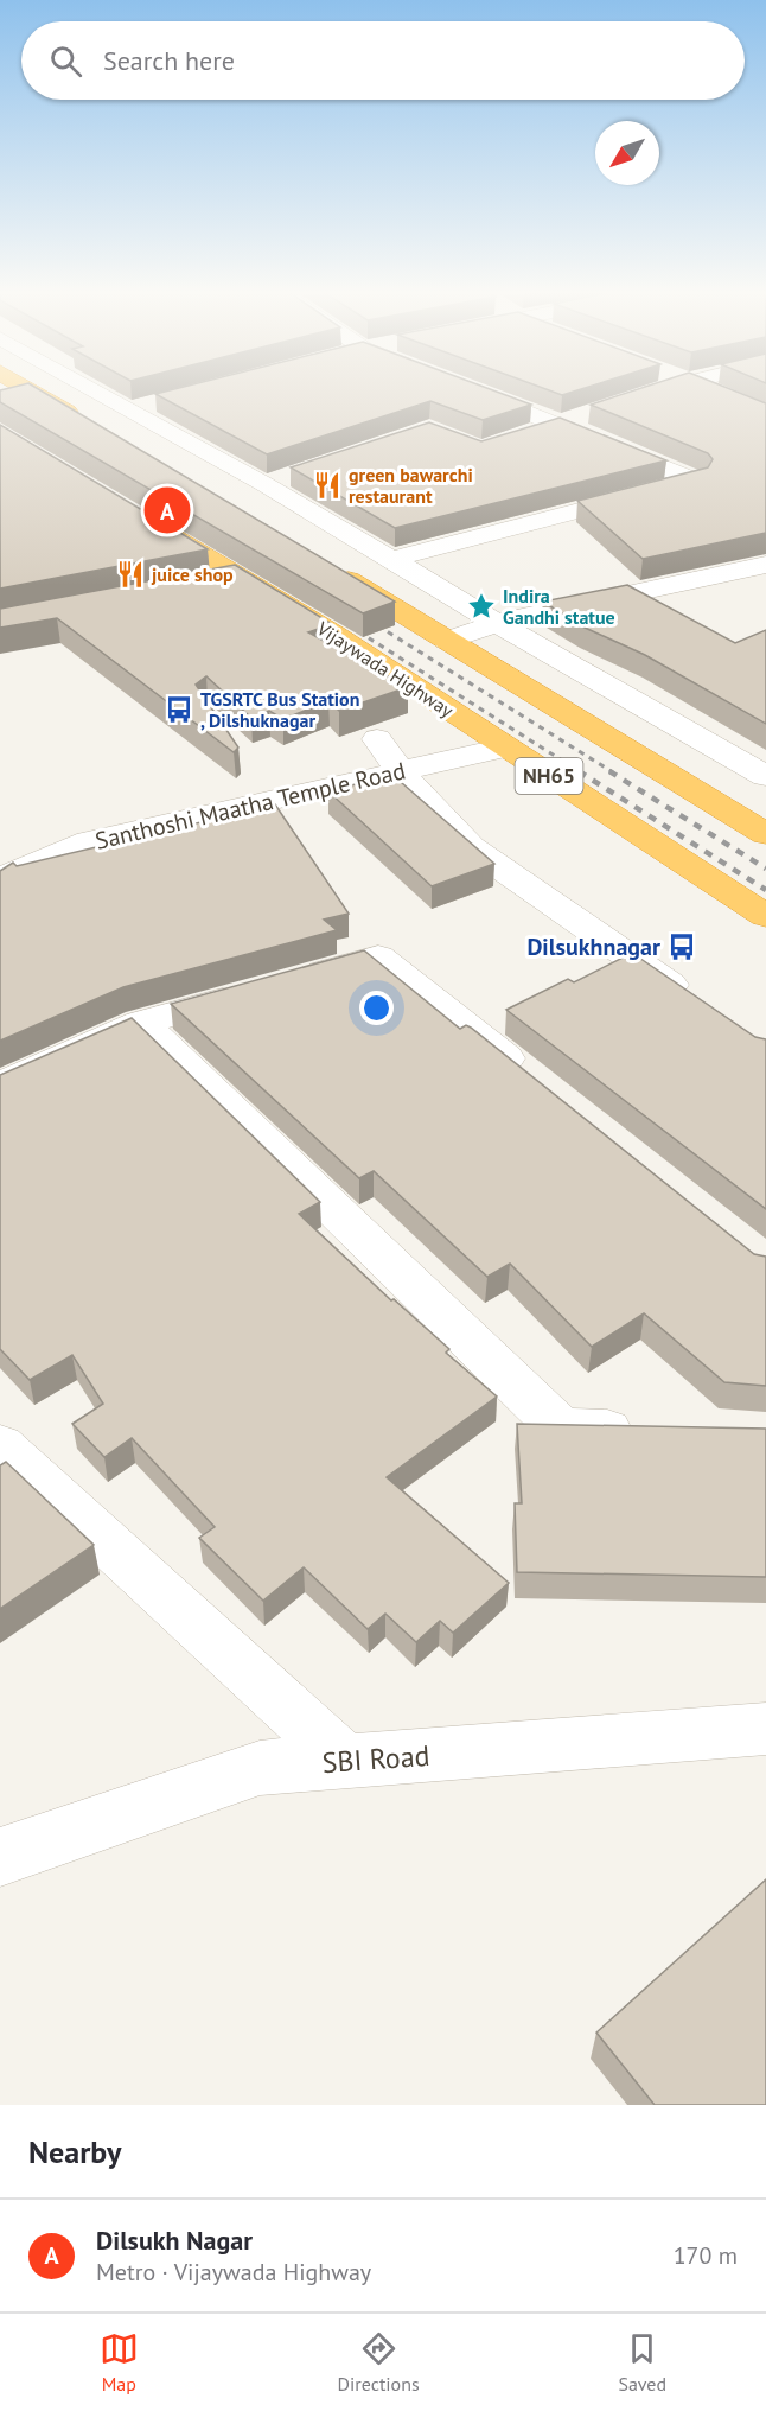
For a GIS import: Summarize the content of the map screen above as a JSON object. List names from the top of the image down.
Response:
{
  "streets": {
    "highway": ["Vijaywada Highway", "NH65"],
    "street": ["Santhoshi Maatha Temple Road", "SBI Road"]
  },
  "crossings": [
    ["Vijaywada Highway", "Santhoshi Maatha Temple Road"]
  ],
  "places": {
    "restaurant": ["green bawarchi restaurant", "juice shop"],
    "place": ["Indira Gandhi statue"],
    "bus stop": ["TGSRTC Bus Station , Dilshuknagar", "Dilsukhnagar"]
  },
  "north": "bottom left",
  "page": {
    "search": "Search here",
    "pins": "A",
    "heading": "Nearby",
    "list": [
      {
        "mark": "A",
        "name": "Dilsukh Nagar",
        "note": "Metro · Vijaywada Highway",
        "value": "170 m"
      }
    ],
    "nav": ["Map", "Directions", "Saved"]
  }
}
